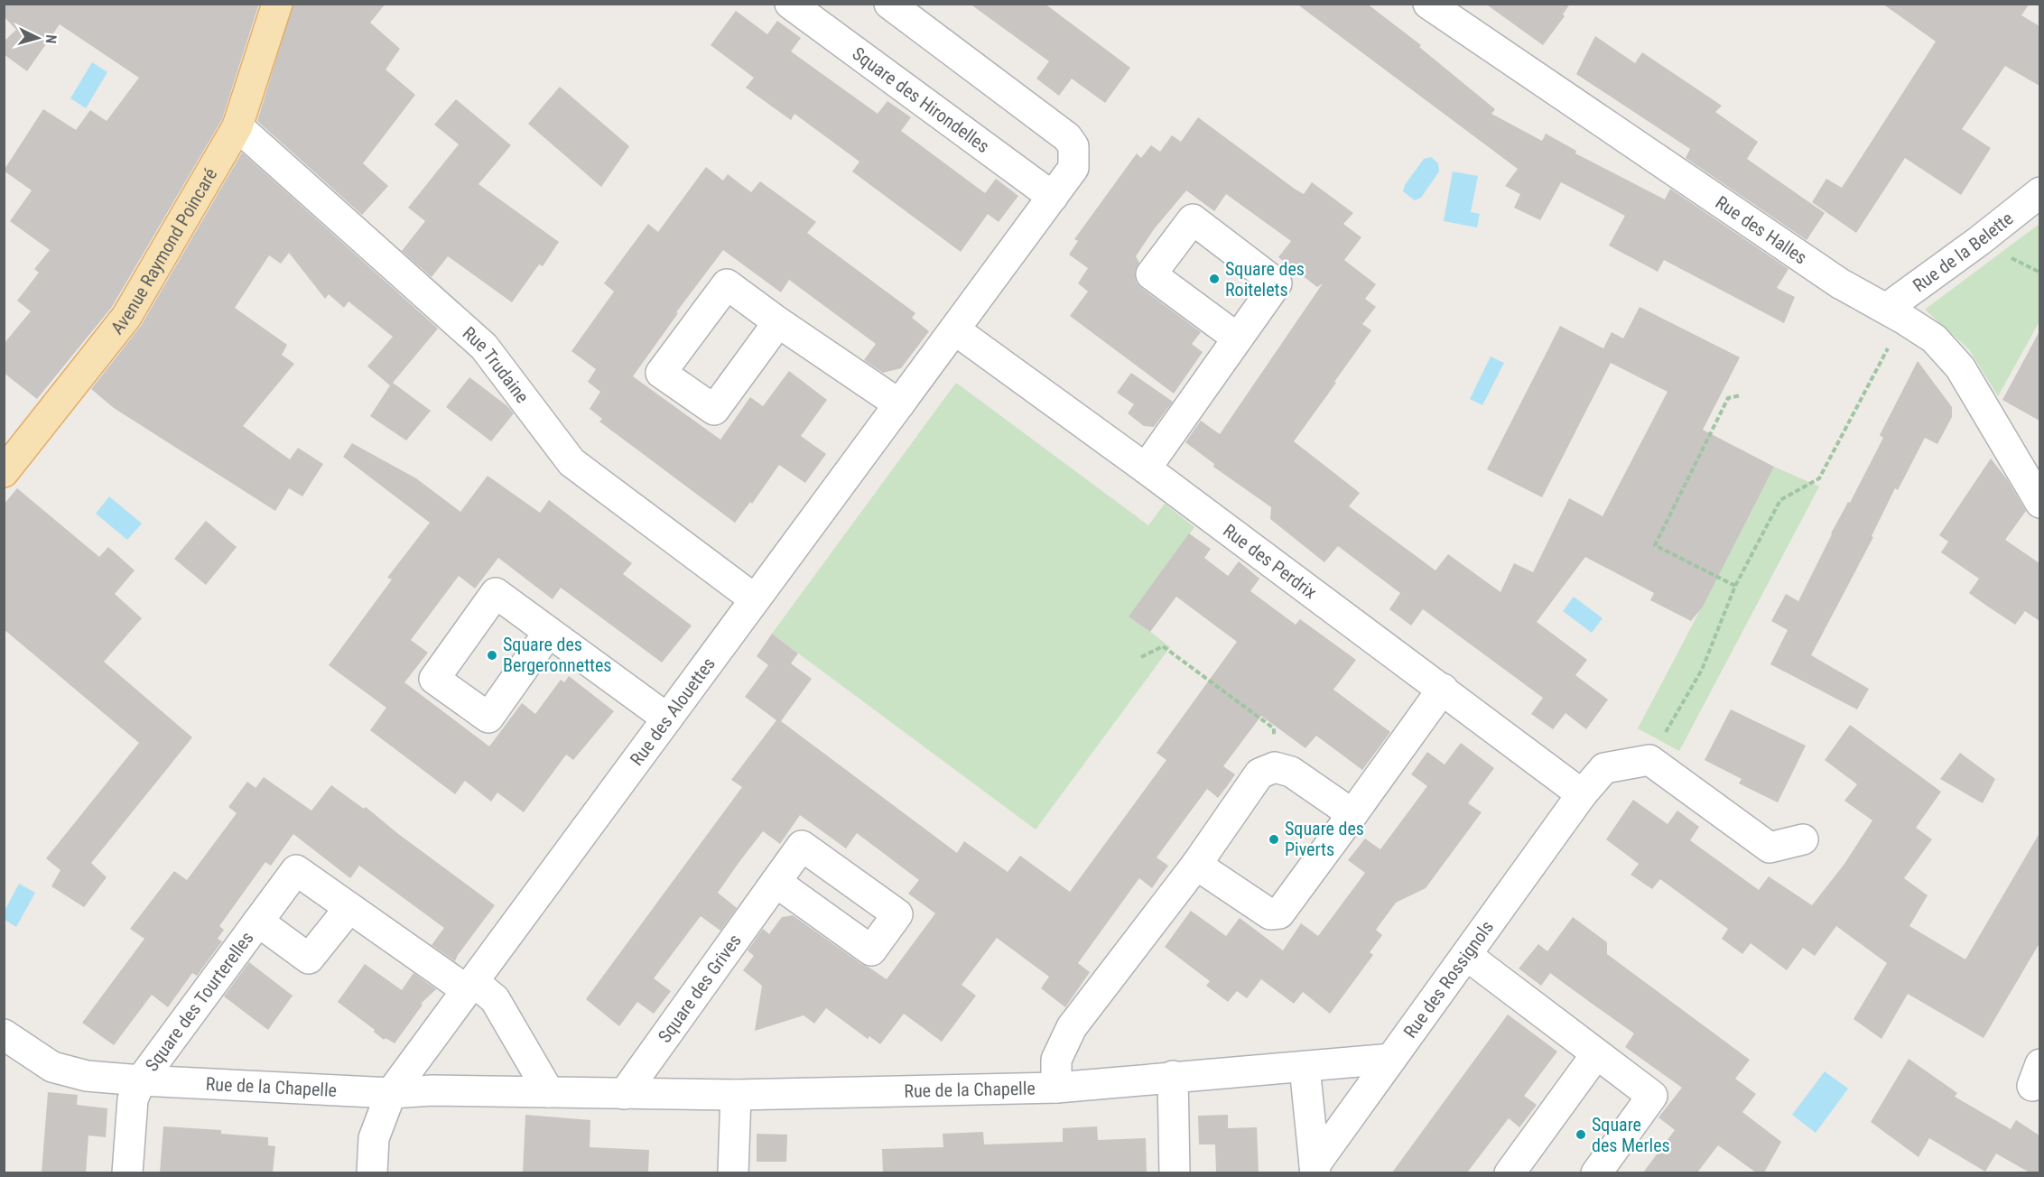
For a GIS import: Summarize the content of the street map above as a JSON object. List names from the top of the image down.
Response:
{
  "streets": {
    "main road": ["Avenue Raymond Poincaré"],
    "street": [
      "Square des Hirondelles",
      "Rue des Halles",
      "Rue de la Belette",
      "Rue Trudaine",
      "Rue des Perdrix",
      "Rue des Alouettes",
      "Rue des Rossignols",
      "Square des Grives",
      "Square des Tourterelles",
      "Rue de la Chapelle"
    ]
  },
  "crossings": [
    ["Rue des Halles", "Rue de la Belette"],
    ["Avenue Raymond Poincaré", "Rue Trudaine"],
    ["Rue Trudaine", "Rue des Alouettes"],
    ["Rue des Perdrix", "Rue des Alouettes"],
    ["Rue des Perdrix", "Rue des Rossignols"],
    ["Rue des Alouettes", "Square des Tourterelles"],
    ["Rue des Alouettes", "Rue de la Chapelle"],
    ["Rue des Rossignols", "Rue de la Chapelle"],
    ["Square des Grives", "Rue de la Chapelle"],
    ["Square des Tourterelles", "Rue de la Chapelle"]
  ],
  "places": [
    "Square des Roitelets",
    "Square des Bergeronnettes",
    "Square des Piverts",
    "Square des Merles"
  ],
  "north": "right"
}
